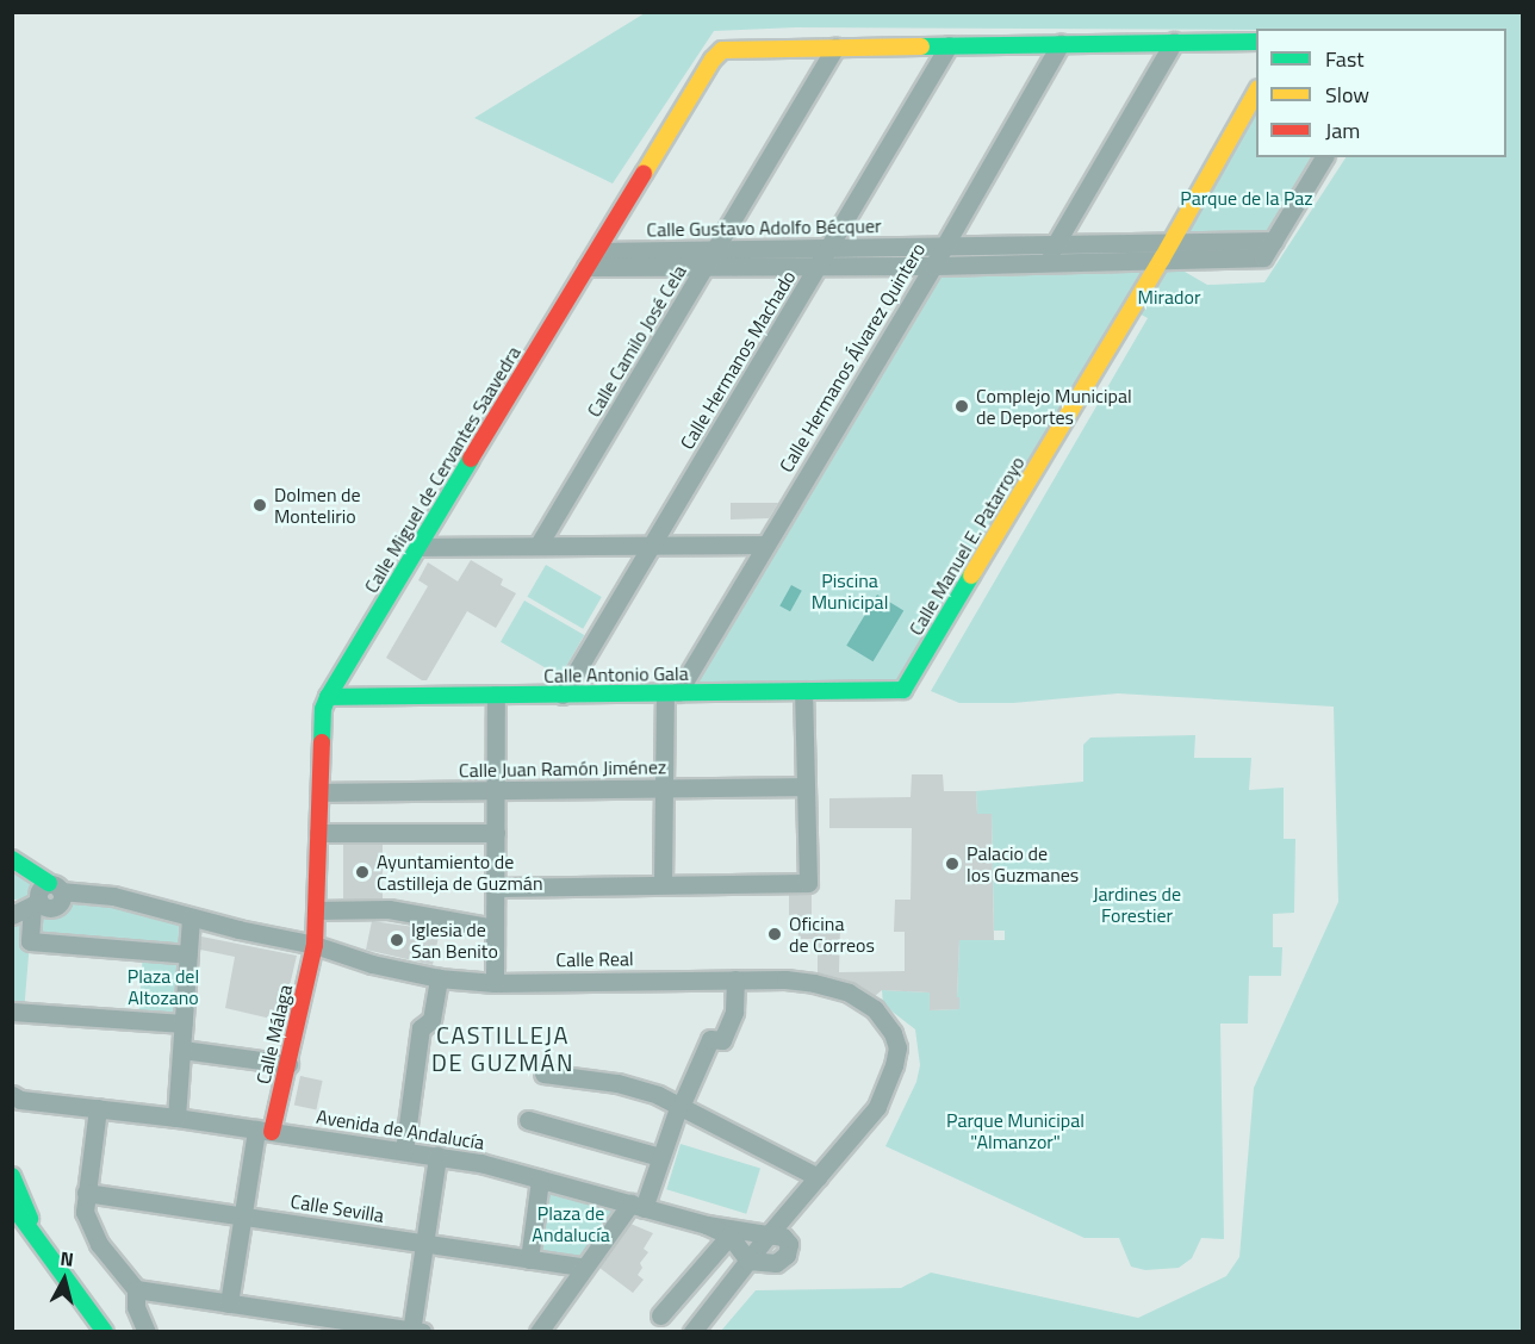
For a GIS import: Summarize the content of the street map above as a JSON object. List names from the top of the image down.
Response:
{
  "streets": {
    "street": [
      "Calle Gustavo Adolfo Bécquer",
      "Calle Camilo José Cela",
      "Calle Hermanos Álvarez Quintero",
      "Calle Hermanos Machado",
      "Calle Miguel de Cervantes Saavedra",
      "Calle Manuel E. Patarroyo",
      "Calle Antonio Gala",
      "Calle Juan Ramón Jiménez",
      "Calle Real",
      "Calle Málaga",
      "Avenida de Andalucía",
      "Calle Sevilla"
    ]
  },
  "crossings": [
    ["Calle Gustavo Adolfo Bécquer", "Calle Camilo José Cela"],
    ["Calle Gustavo Adolfo Bécquer", "Calle Hermanos Álvarez Quintero"],
    ["Calle Gustavo Adolfo Bécquer", "Calle Hermanos Machado"],
    ["Calle Gustavo Adolfo Bécquer", "Calle Miguel de Cervantes Saavedra"],
    ["Calle Gustavo Adolfo Bécquer", "Calle Manuel E. Patarroyo"],
    ["Calle Camilo José Cela", "Calle Miguel de Cervantes Saavedra"],
    ["Calle Hermanos Álvarez Quintero", "Calle Antonio Gala"],
    ["Calle Hermanos Machado", "Calle Antonio Gala"],
    ["Calle Miguel de Cervantes Saavedra", "Calle Antonio Gala"],
    ["Calle Miguel de Cervantes Saavedra", "Calle Juan Ramón Jiménez"],
    ["Calle Miguel de Cervantes Saavedra", "Calle Real"],
    ["Calle Miguel de Cervantes Saavedra", "Calle Málaga"],
    ["Calle Manuel E. Patarroyo", "Calle Antonio Gala"],
    ["Calle Real", "Calle Málaga"],
    ["Calle Málaga", "Avenida de Andalucía"]
  ],
  "districts": ["CASTILLEJA DE GUZMÁN"],
  "parks": [
    "Parque de la Paz",
    "Mirador",
    "Piscina Municipal",
    "Jardines de Forestier",
    "Plaza del Altozano",
    "Parque Municipal \"Almanzor\"",
    "Plaza de Andalucía"
  ],
  "places": [
    "Complejo Municipal de Deportes",
    "Dolmen de Montelirio",
    "Palacio de los Guzmanes",
    "Ayuntamiento de Castilleja de Guzmán",
    "Oficina de Correos",
    "Iglesia de San Benito"
  ],
  "legend": ["Fast", "Slow", "Jam"],
  "north": "top"
}
